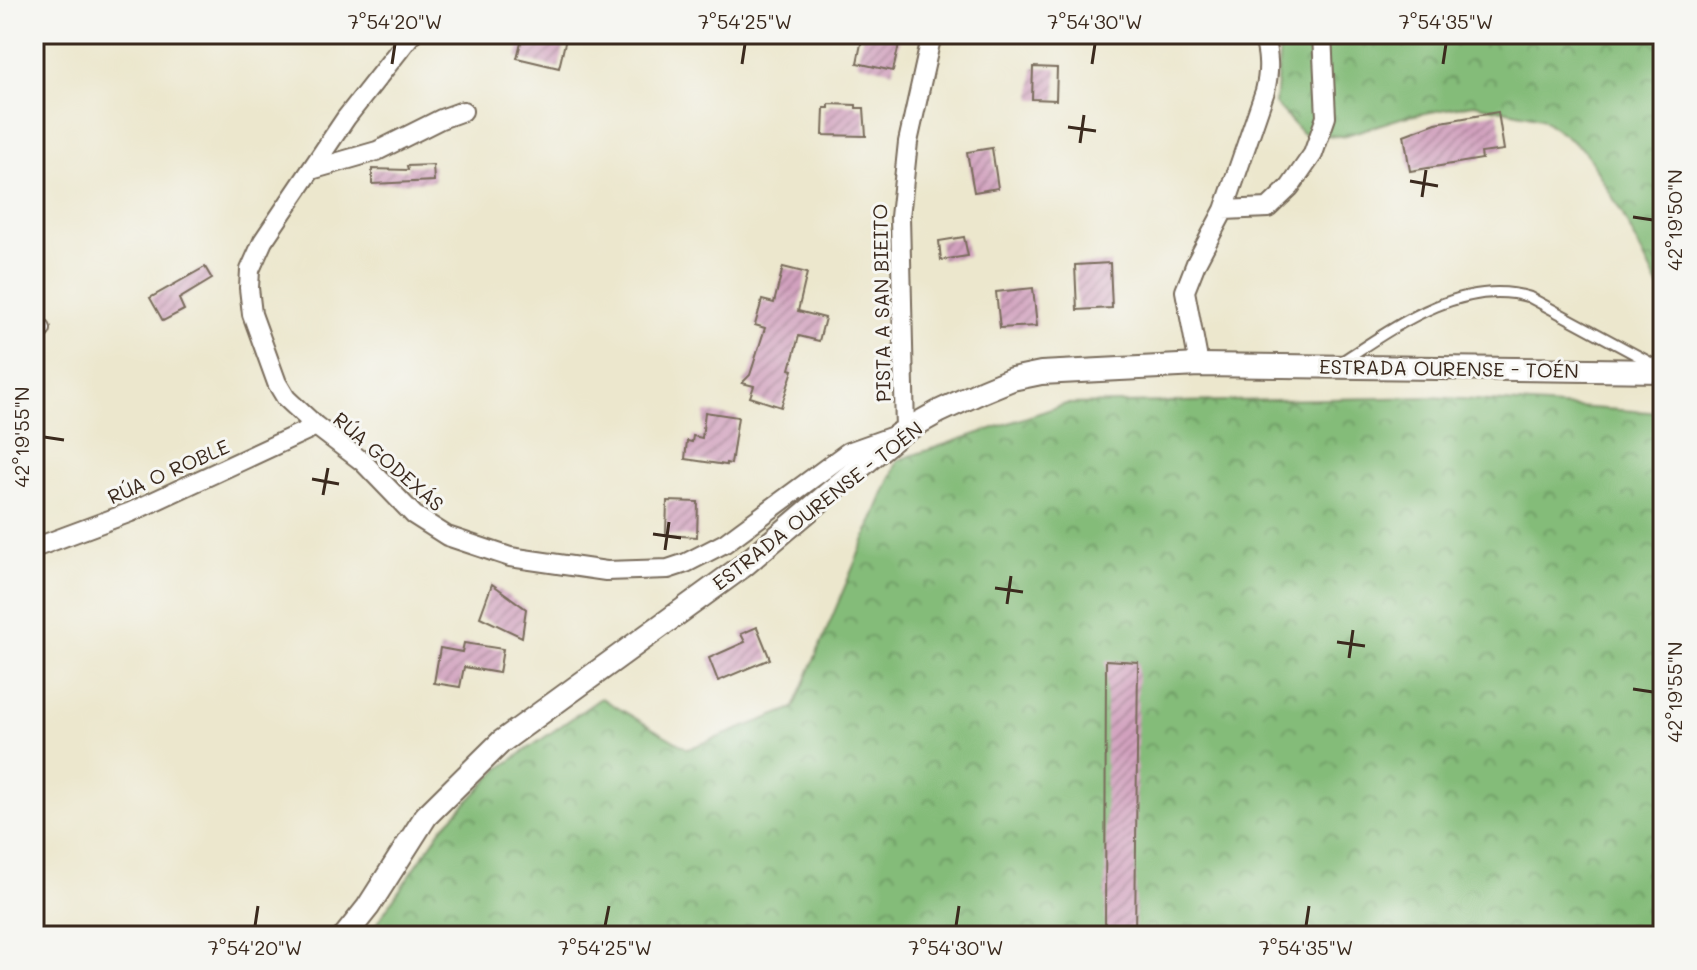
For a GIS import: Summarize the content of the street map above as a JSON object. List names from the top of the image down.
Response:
{
  "streets": {
    "street": [
      "PISTA A SAN BIEITO",
      "ESTRADA OURENSE - TOÉN",
      "RÚA GODEXÁS",
      "RÚA O ROBLE"
    ]
  },
  "crossings": [
    ["PISTA A SAN BIEITO", "ESTRADA OURENSE - TOÉN"],
    ["PISTA A SAN BIEITO", "RÚA GODEXÁS"],
    ["ESTRADA OURENSE - TOÉN", "RÚA GODEXÁS"],
    ["RÚA GODEXÁS", "RÚA O ROBLE"]
  ],
  "coordinates": [
    "7°54'20\"W",
    "7°54'25\"W",
    "7°54'30\"W",
    "7°54'35\"W",
    "42°19'50\"N",
    "42°19'55\"N"
  ]
}
